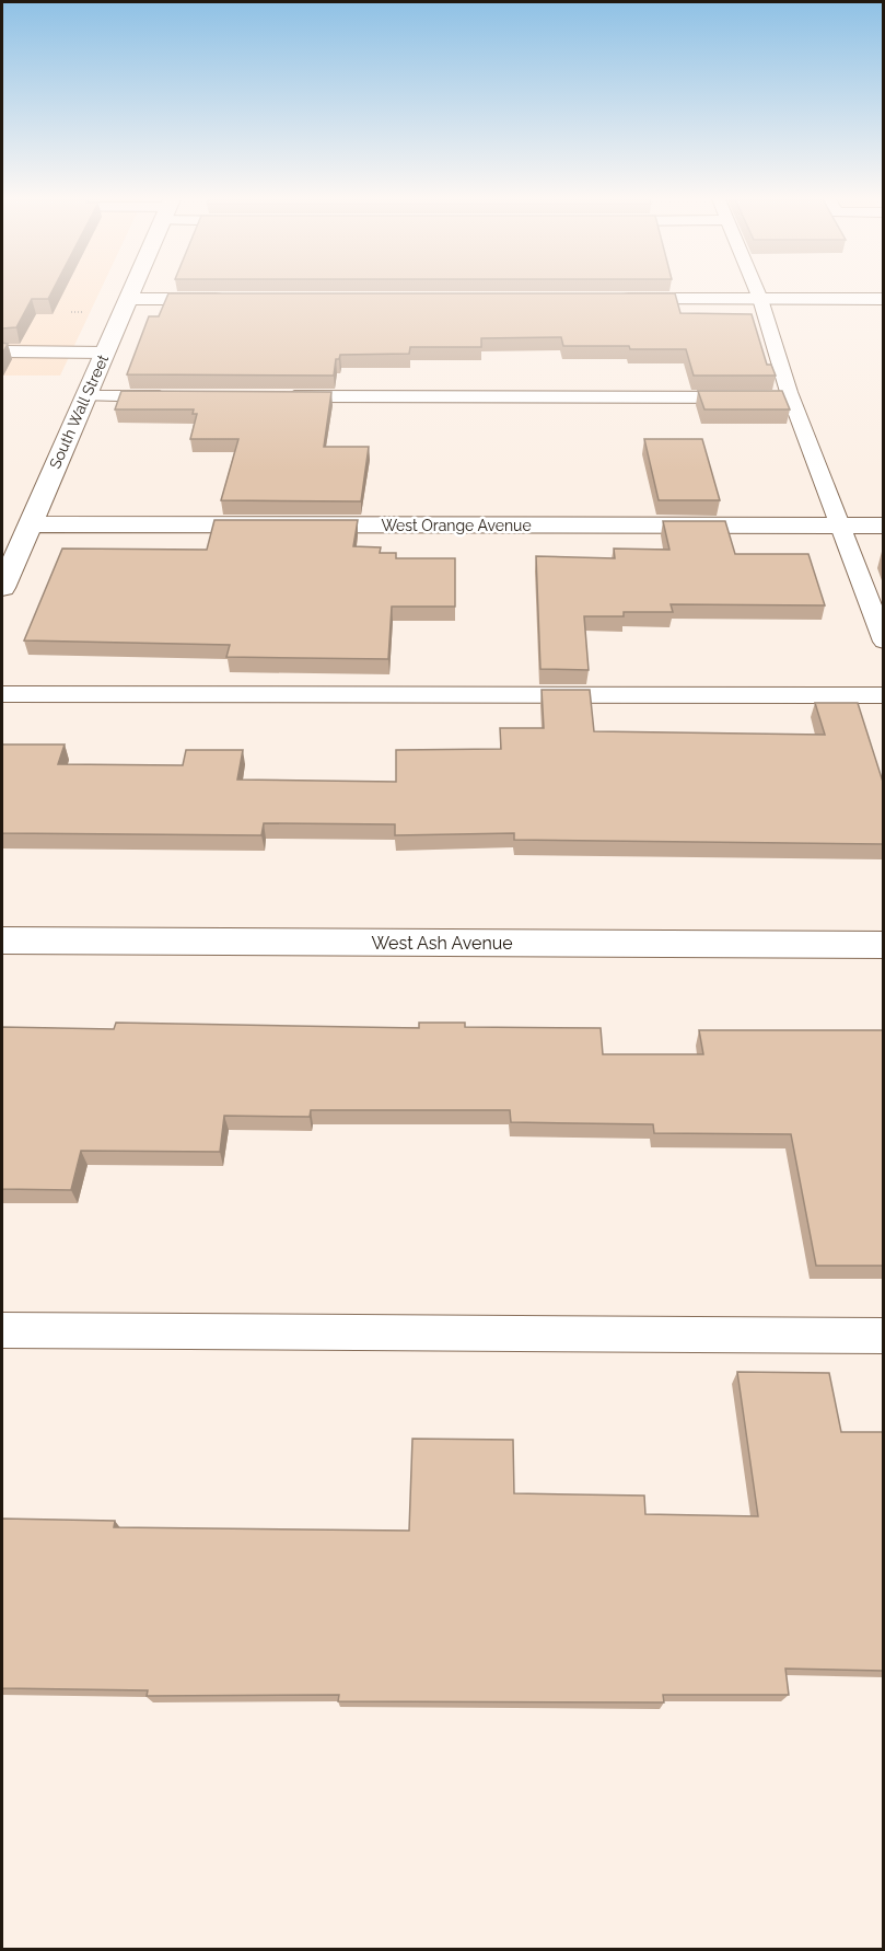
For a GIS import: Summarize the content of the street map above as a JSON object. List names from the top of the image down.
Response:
{
  "streets": {
    "street": ["South Wall Street", "West Orange Avenue", "West Ash Avenue"]
  },
  "crossings": [
    ["South Wall Street", "West Orange Avenue"]
  ]
}
